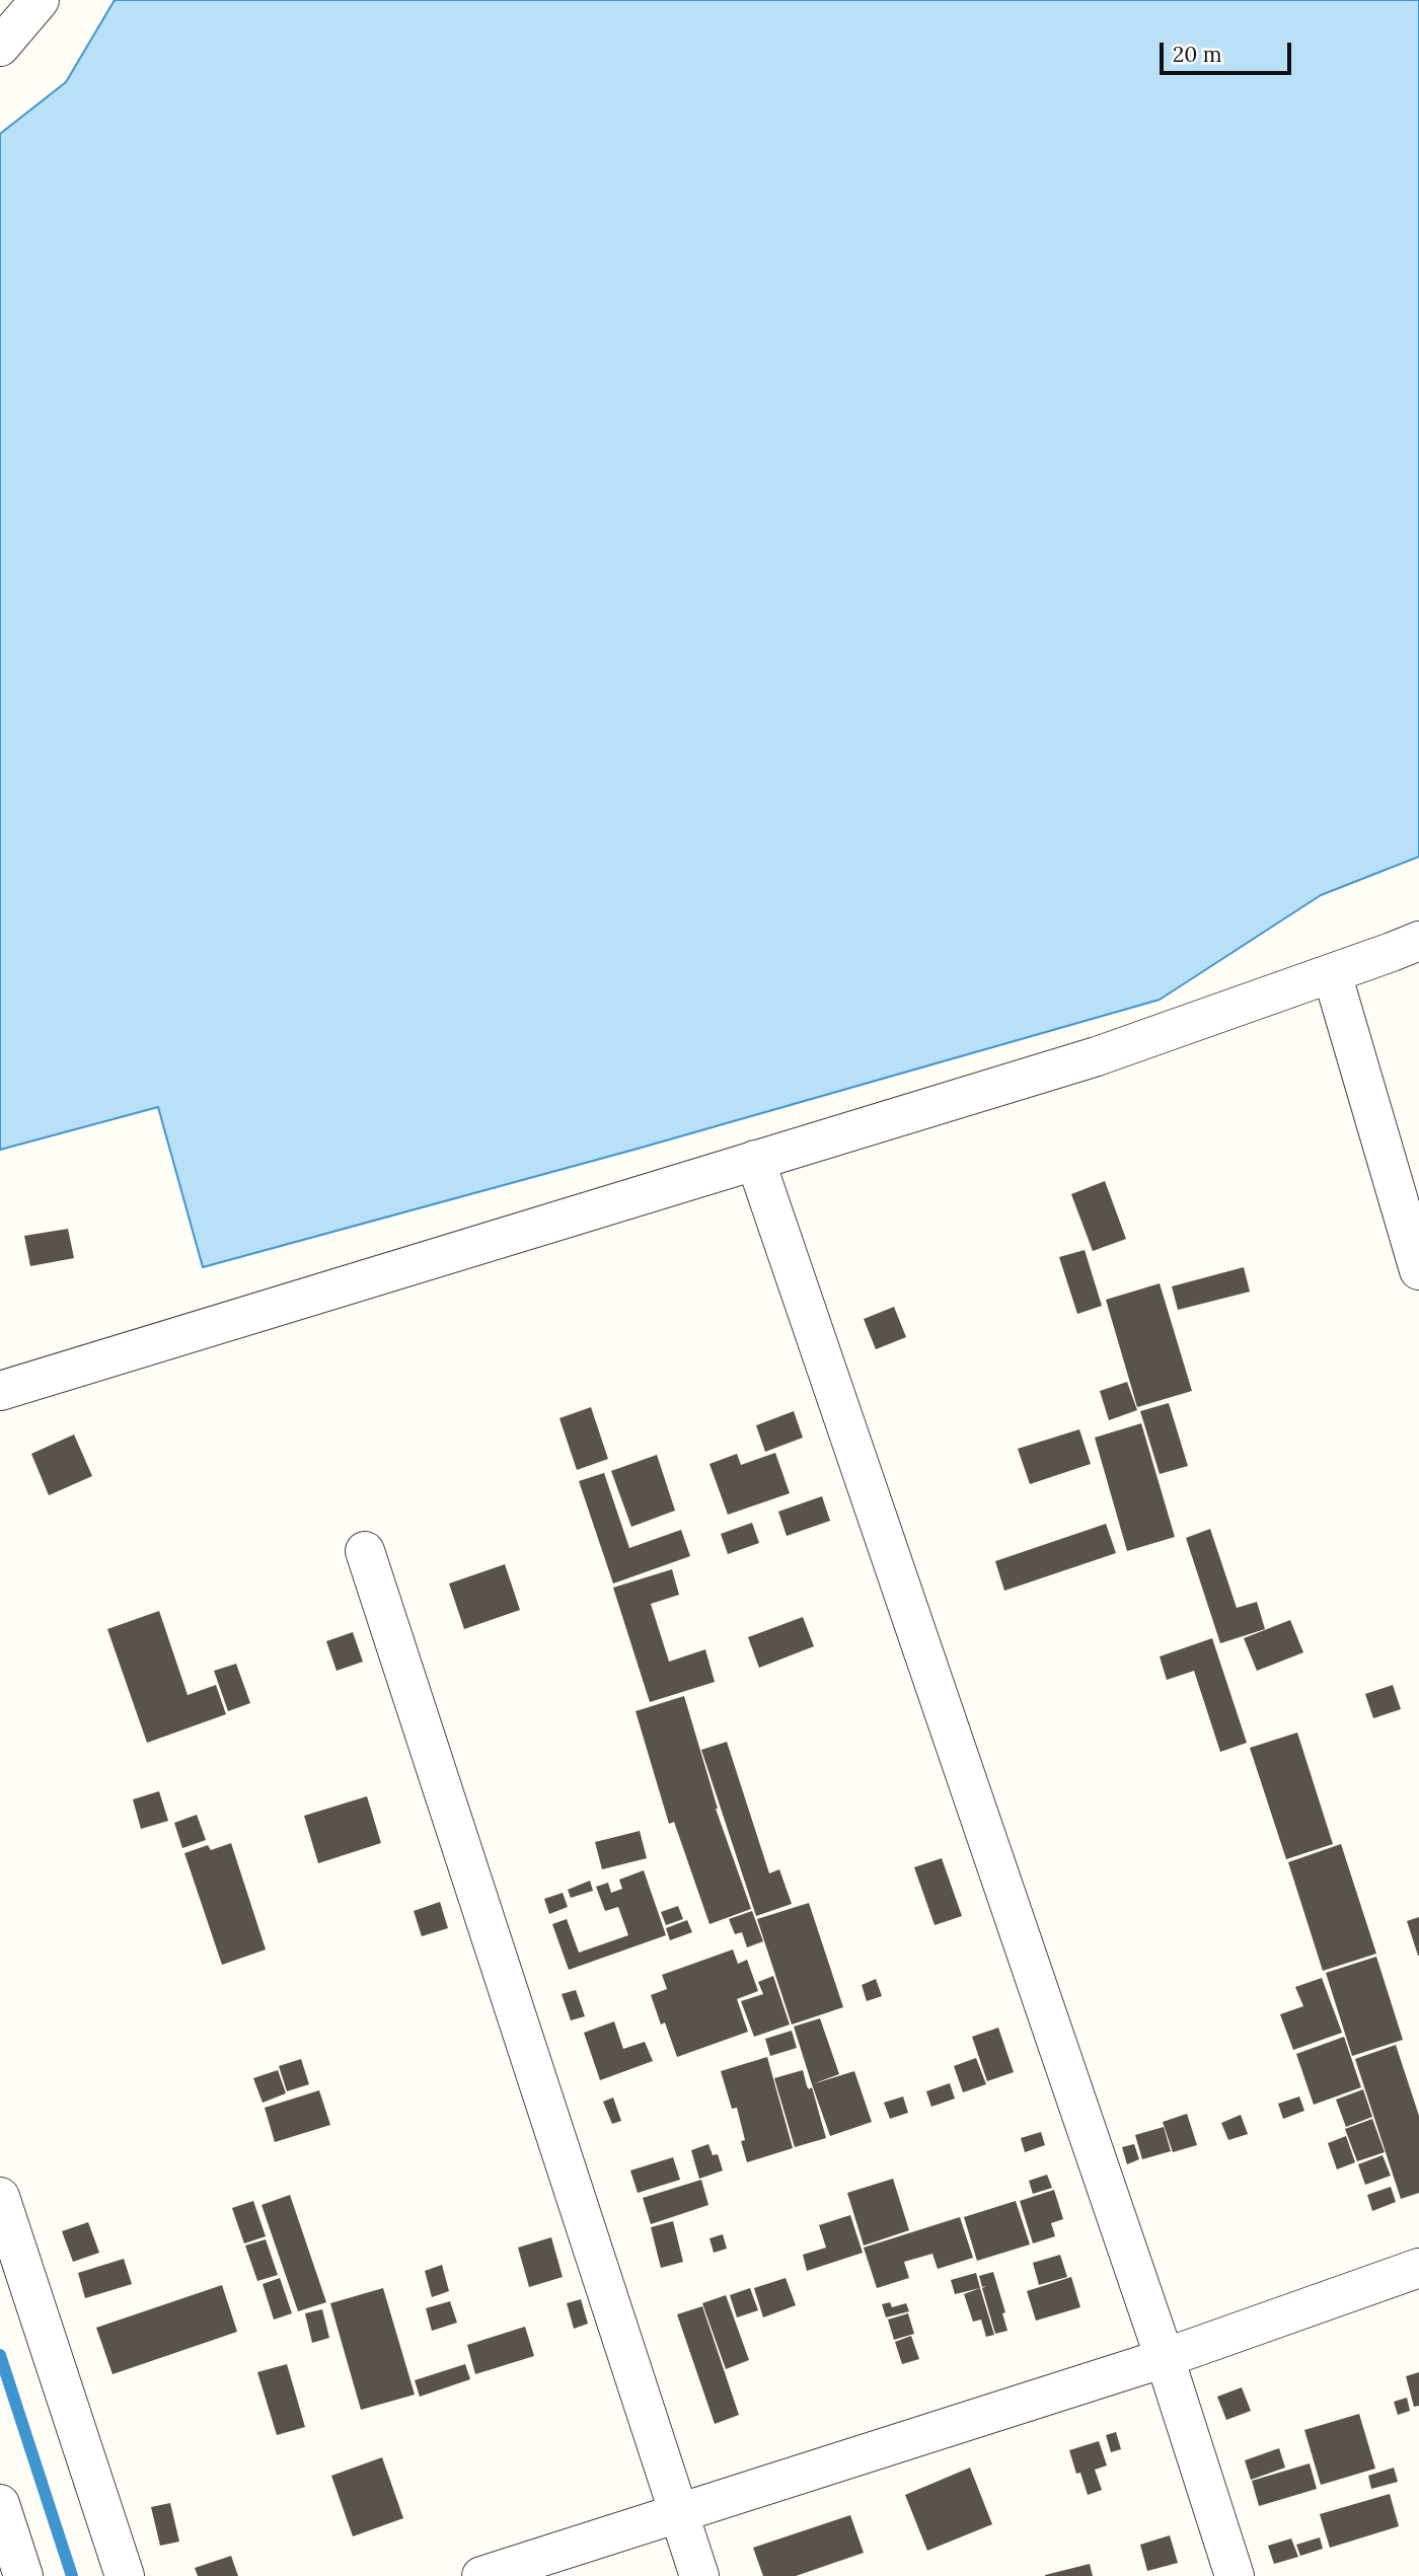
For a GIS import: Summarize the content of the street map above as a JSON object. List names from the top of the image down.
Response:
{
  "scale_bar": "20 m"
}
